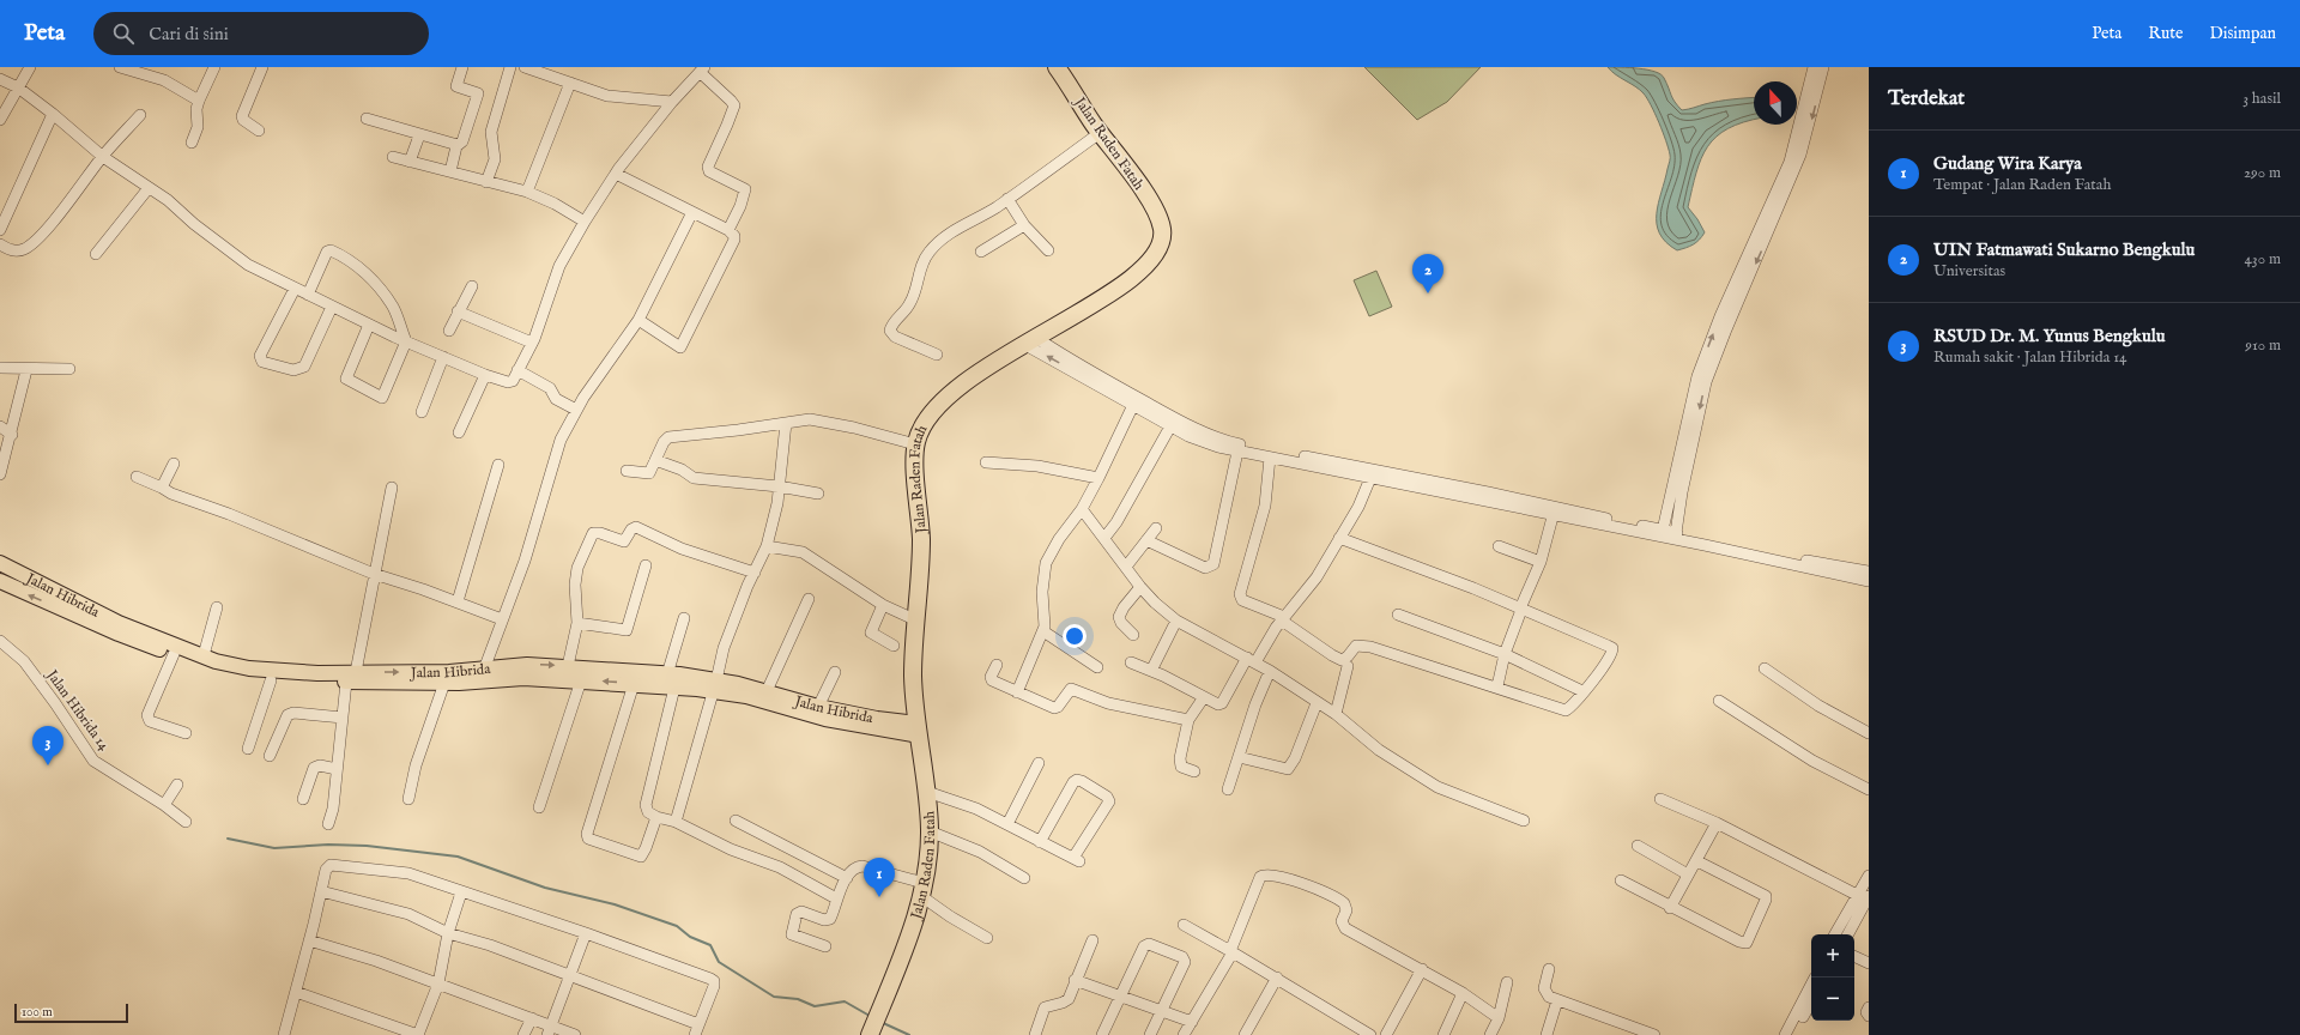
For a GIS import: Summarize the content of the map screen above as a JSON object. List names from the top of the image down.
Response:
{
  "streets": {
    "highway": ["Jalan Raden Fatah"],
    "main road": ["Jalan Hibrida"],
    "street": ["Jalan Hibrida 14"]
  },
  "crossings": [
    ["Jalan Raden Fatah", "Jalan Hibrida"]
  ],
  "scale_bar": "100 m",
  "north": "top",
  "page": {
    "header": "Peta",
    "search": "Cari di sini",
    "nav": ["Peta", "Rute", "Disimpan"],
    "heading": ["Terdekat", "3 hasil"],
    "list": [
      {
        "mark": "1",
        "name": "Gudang Wira Karya",
        "note": "Tempat · Jalan Raden Fatah",
        "value": "290 m"
      },
      {
        "mark": "2",
        "name": "UIN Fatmawati Sukarno Bengkulu",
        "note": "Universitas",
        "value": "430 m"
      },
      {
        "mark": "3",
        "name": "RSUD Dr. M. Yunus Bengkulu",
        "note": "Rumah sakit · Jalan Hibrida 14",
        "value": "910 m"
      }
    ],
    "pins": ["2", "3", "1"],
    "map_buttons": ["+", "−"],
    "scale": "100 m"
  }
}
